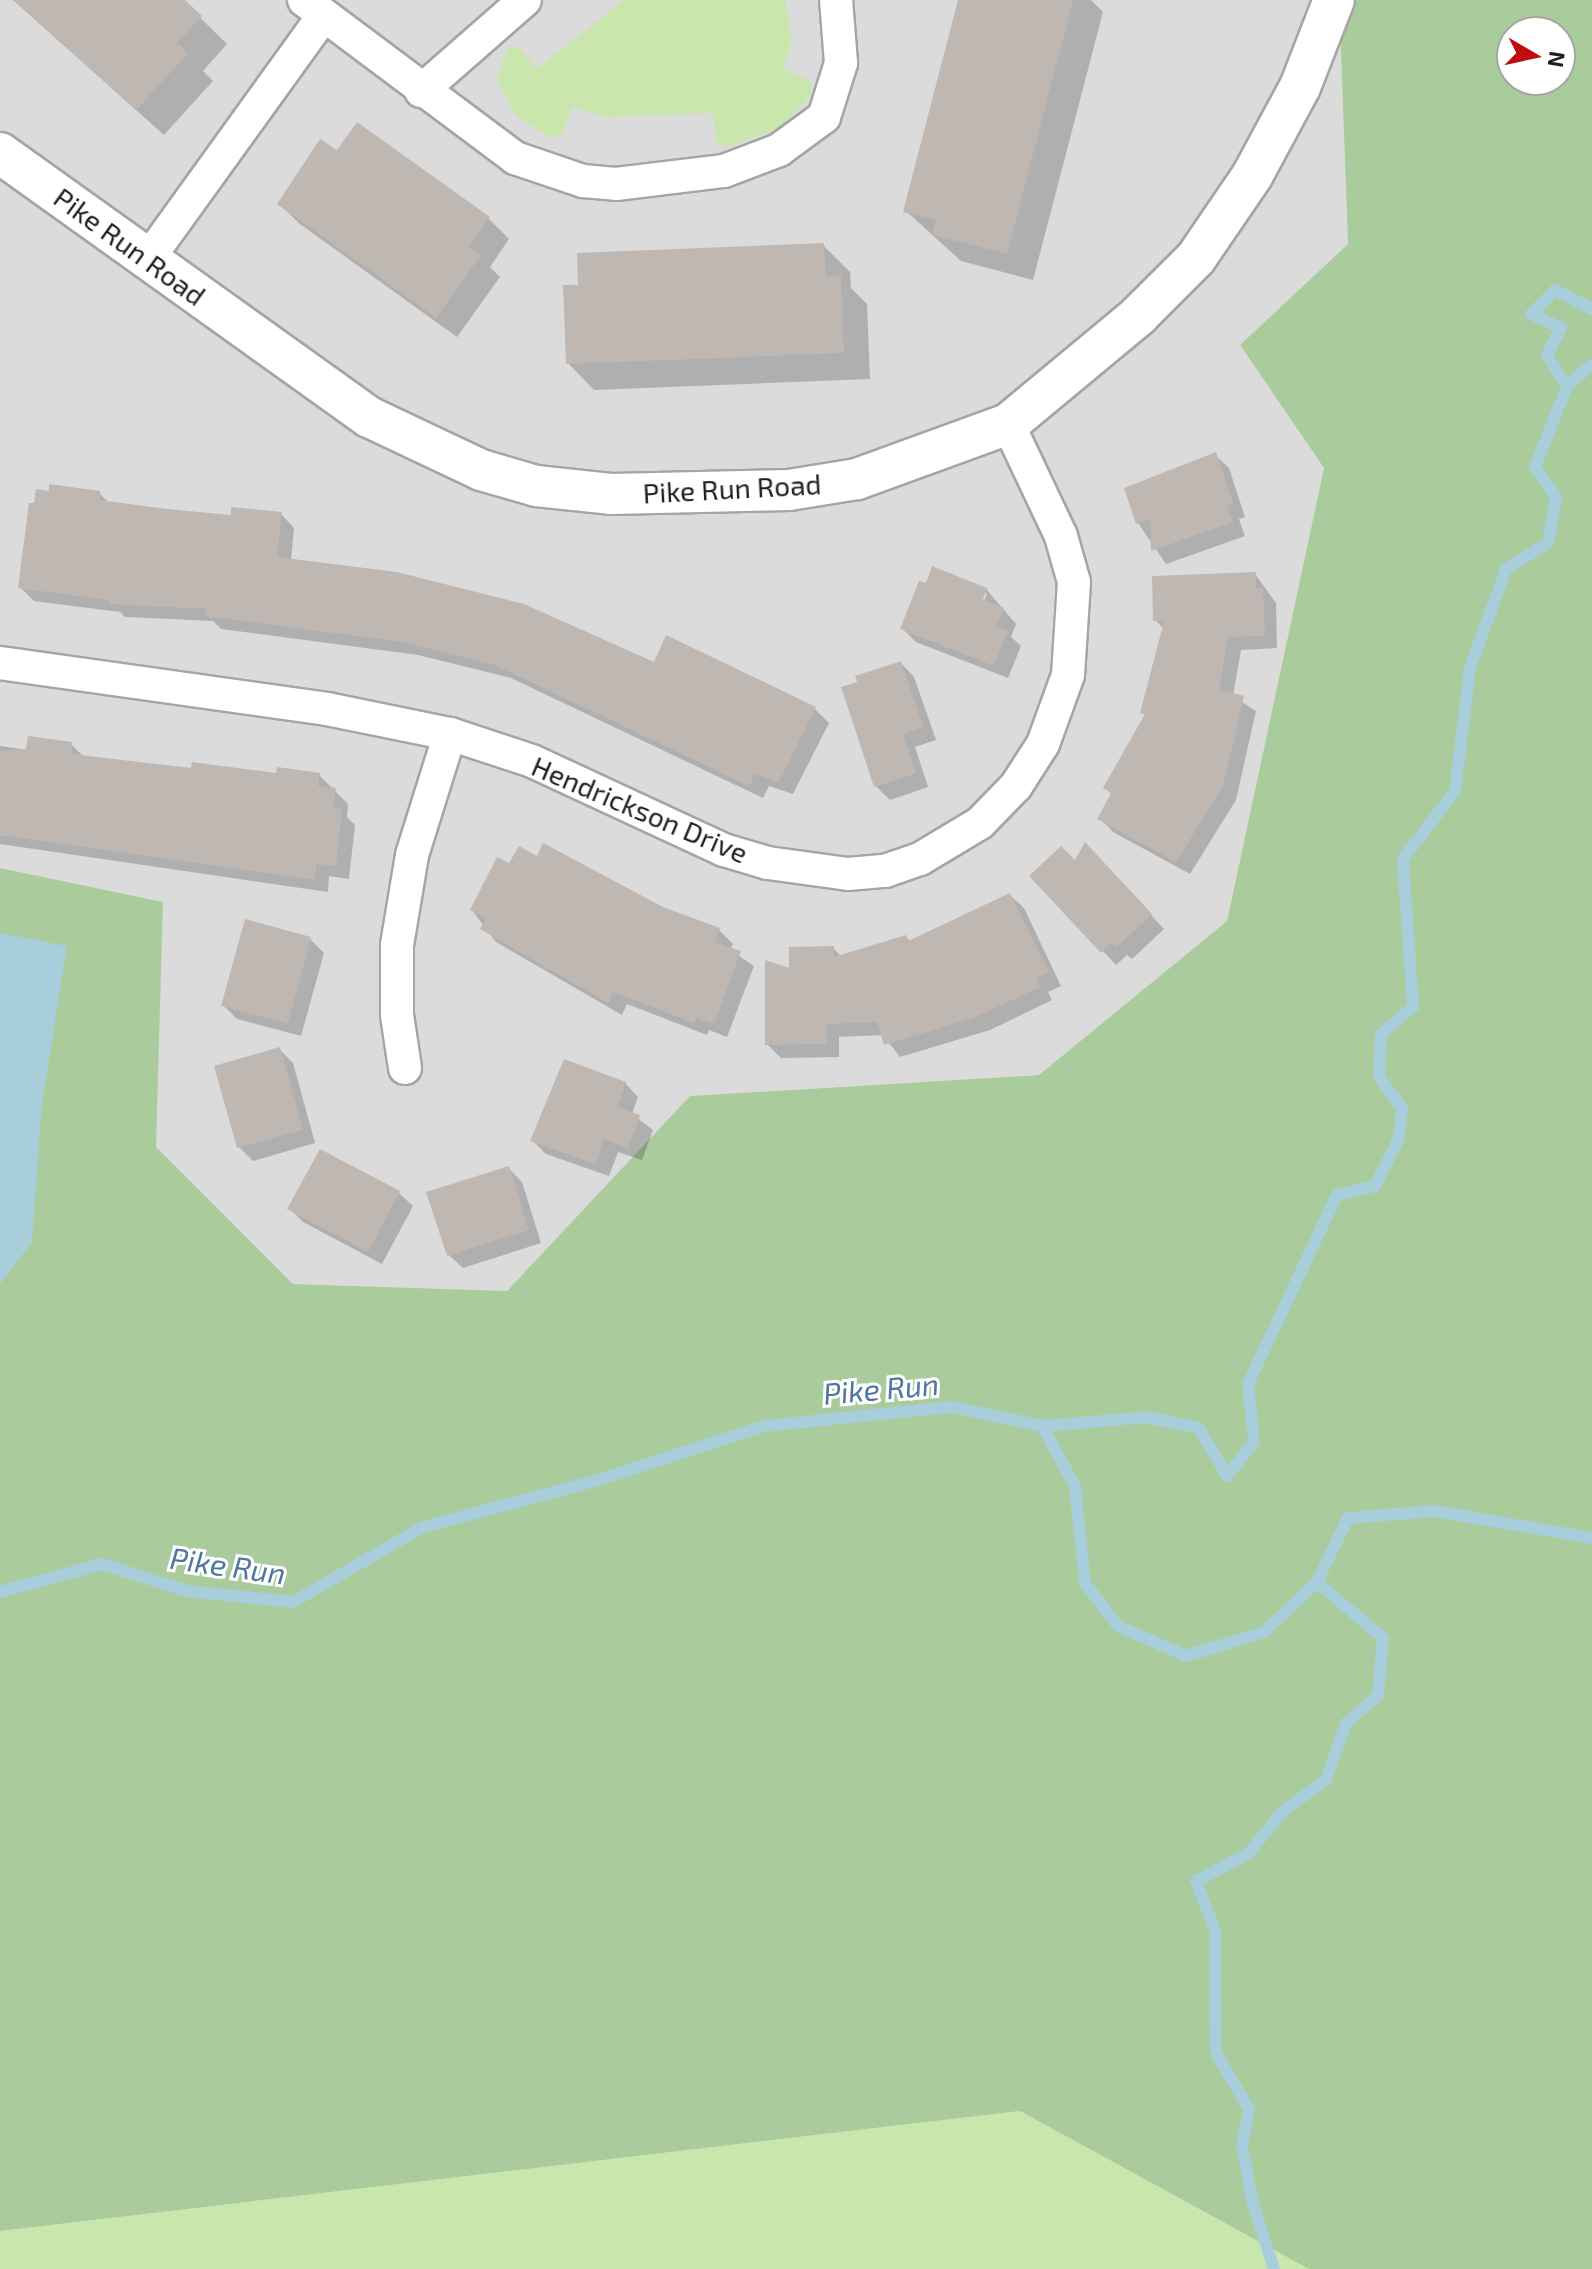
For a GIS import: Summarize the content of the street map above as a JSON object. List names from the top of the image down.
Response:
{
  "streets": {
    "street": ["Pike Run Road", "Hendrickson Drive"]
  },
  "crossings": [
    ["Pike Run Road", "Hendrickson Drive"]
  ],
  "water": ["Pike Run"],
  "north": "right"
}
